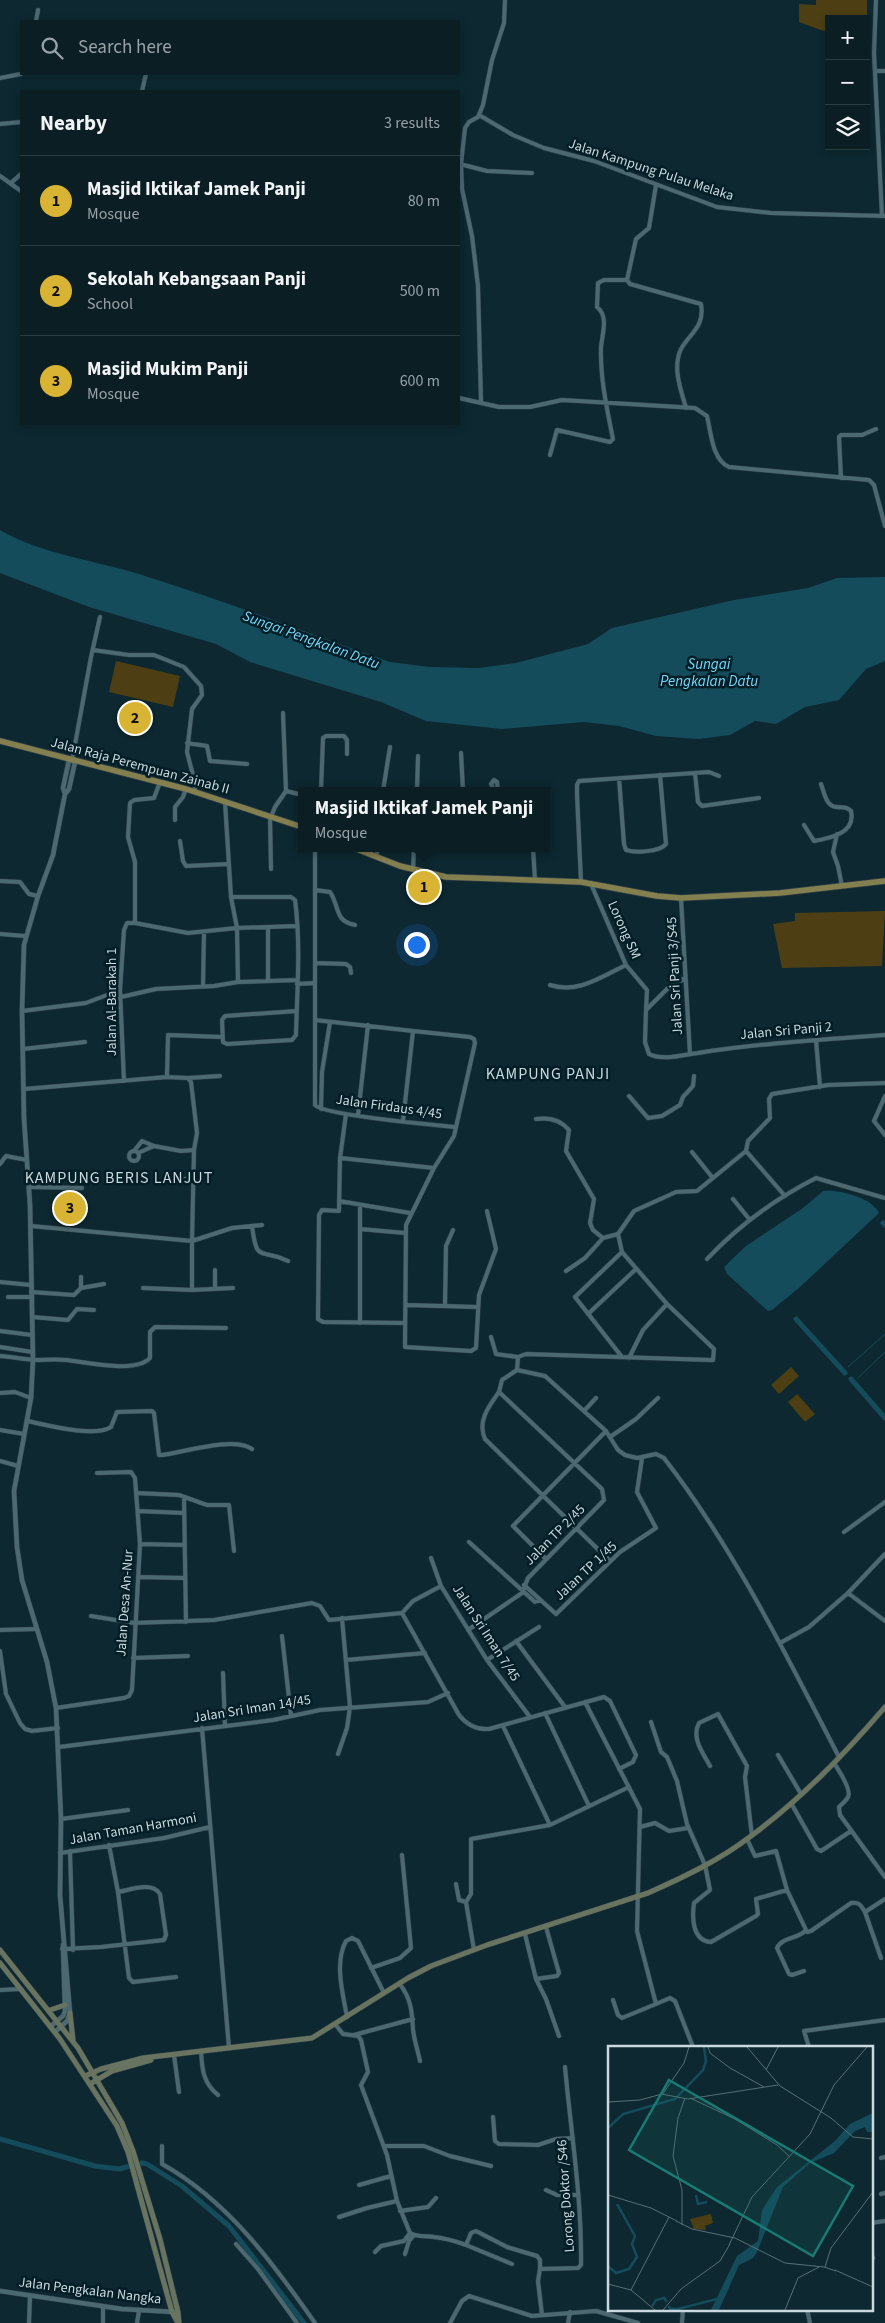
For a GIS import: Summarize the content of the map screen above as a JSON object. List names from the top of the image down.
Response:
{
  "streets": {
    "main road": ["Jalan Raja Perempuan Zainab II"],
    "street": [
      "Jalan Kampung Pulau Melaka",
      "Lorong SM",
      "Jalan Sri Panji 3/S45",
      "Jalan Al-Barakah 1",
      "Jalan Sri Panji 2",
      "Jalan Firdaus 4/45",
      "Jalan TP 2/45",
      "Jalan TP 1/45",
      "Jalan Desa An-Nur",
      "Jalan Sri Iman 7/45",
      "Jalan Sri Iman 14/45",
      "Jalan Taman Harmoni",
      "Lorong Doktor /S46",
      "Jalan Pengkalan Nangka"
    ]
  },
  "crossings": [
    ["Lorong SM", "Jalan Sri Panji 2"],
    ["Jalan Sri Panji 3/S45", "Jalan Sri Panji 2"]
  ],
  "districts": ["KAMPUNG PANJI", "KAMPUNG BERIS LANJUT"],
  "water": ["Sungai Pengkalan Datu"],
  "page": {
    "map_buttons": ["+", "−"],
    "search": "Search here",
    "heading": ["Nearby", "3 results"],
    "list": [
      {
        "mark": "1",
        "name": "Masjid Iktikaf Jamek Panji",
        "note": "Mosque",
        "value": "80 m"
      },
      {
        "mark": "2",
        "name": "Sekolah Kebangsaan Panji",
        "note": "School",
        "value": "500 m"
      },
      {
        "mark": "3",
        "name": "Masjid Mukim Panji",
        "note": "Mosque",
        "value": "600 m"
      }
    ],
    "pins": ["2", "1", "3"],
    "popup": ["Masjid Iktikaf Jamek Panji", "Mosque"]
  }
}
